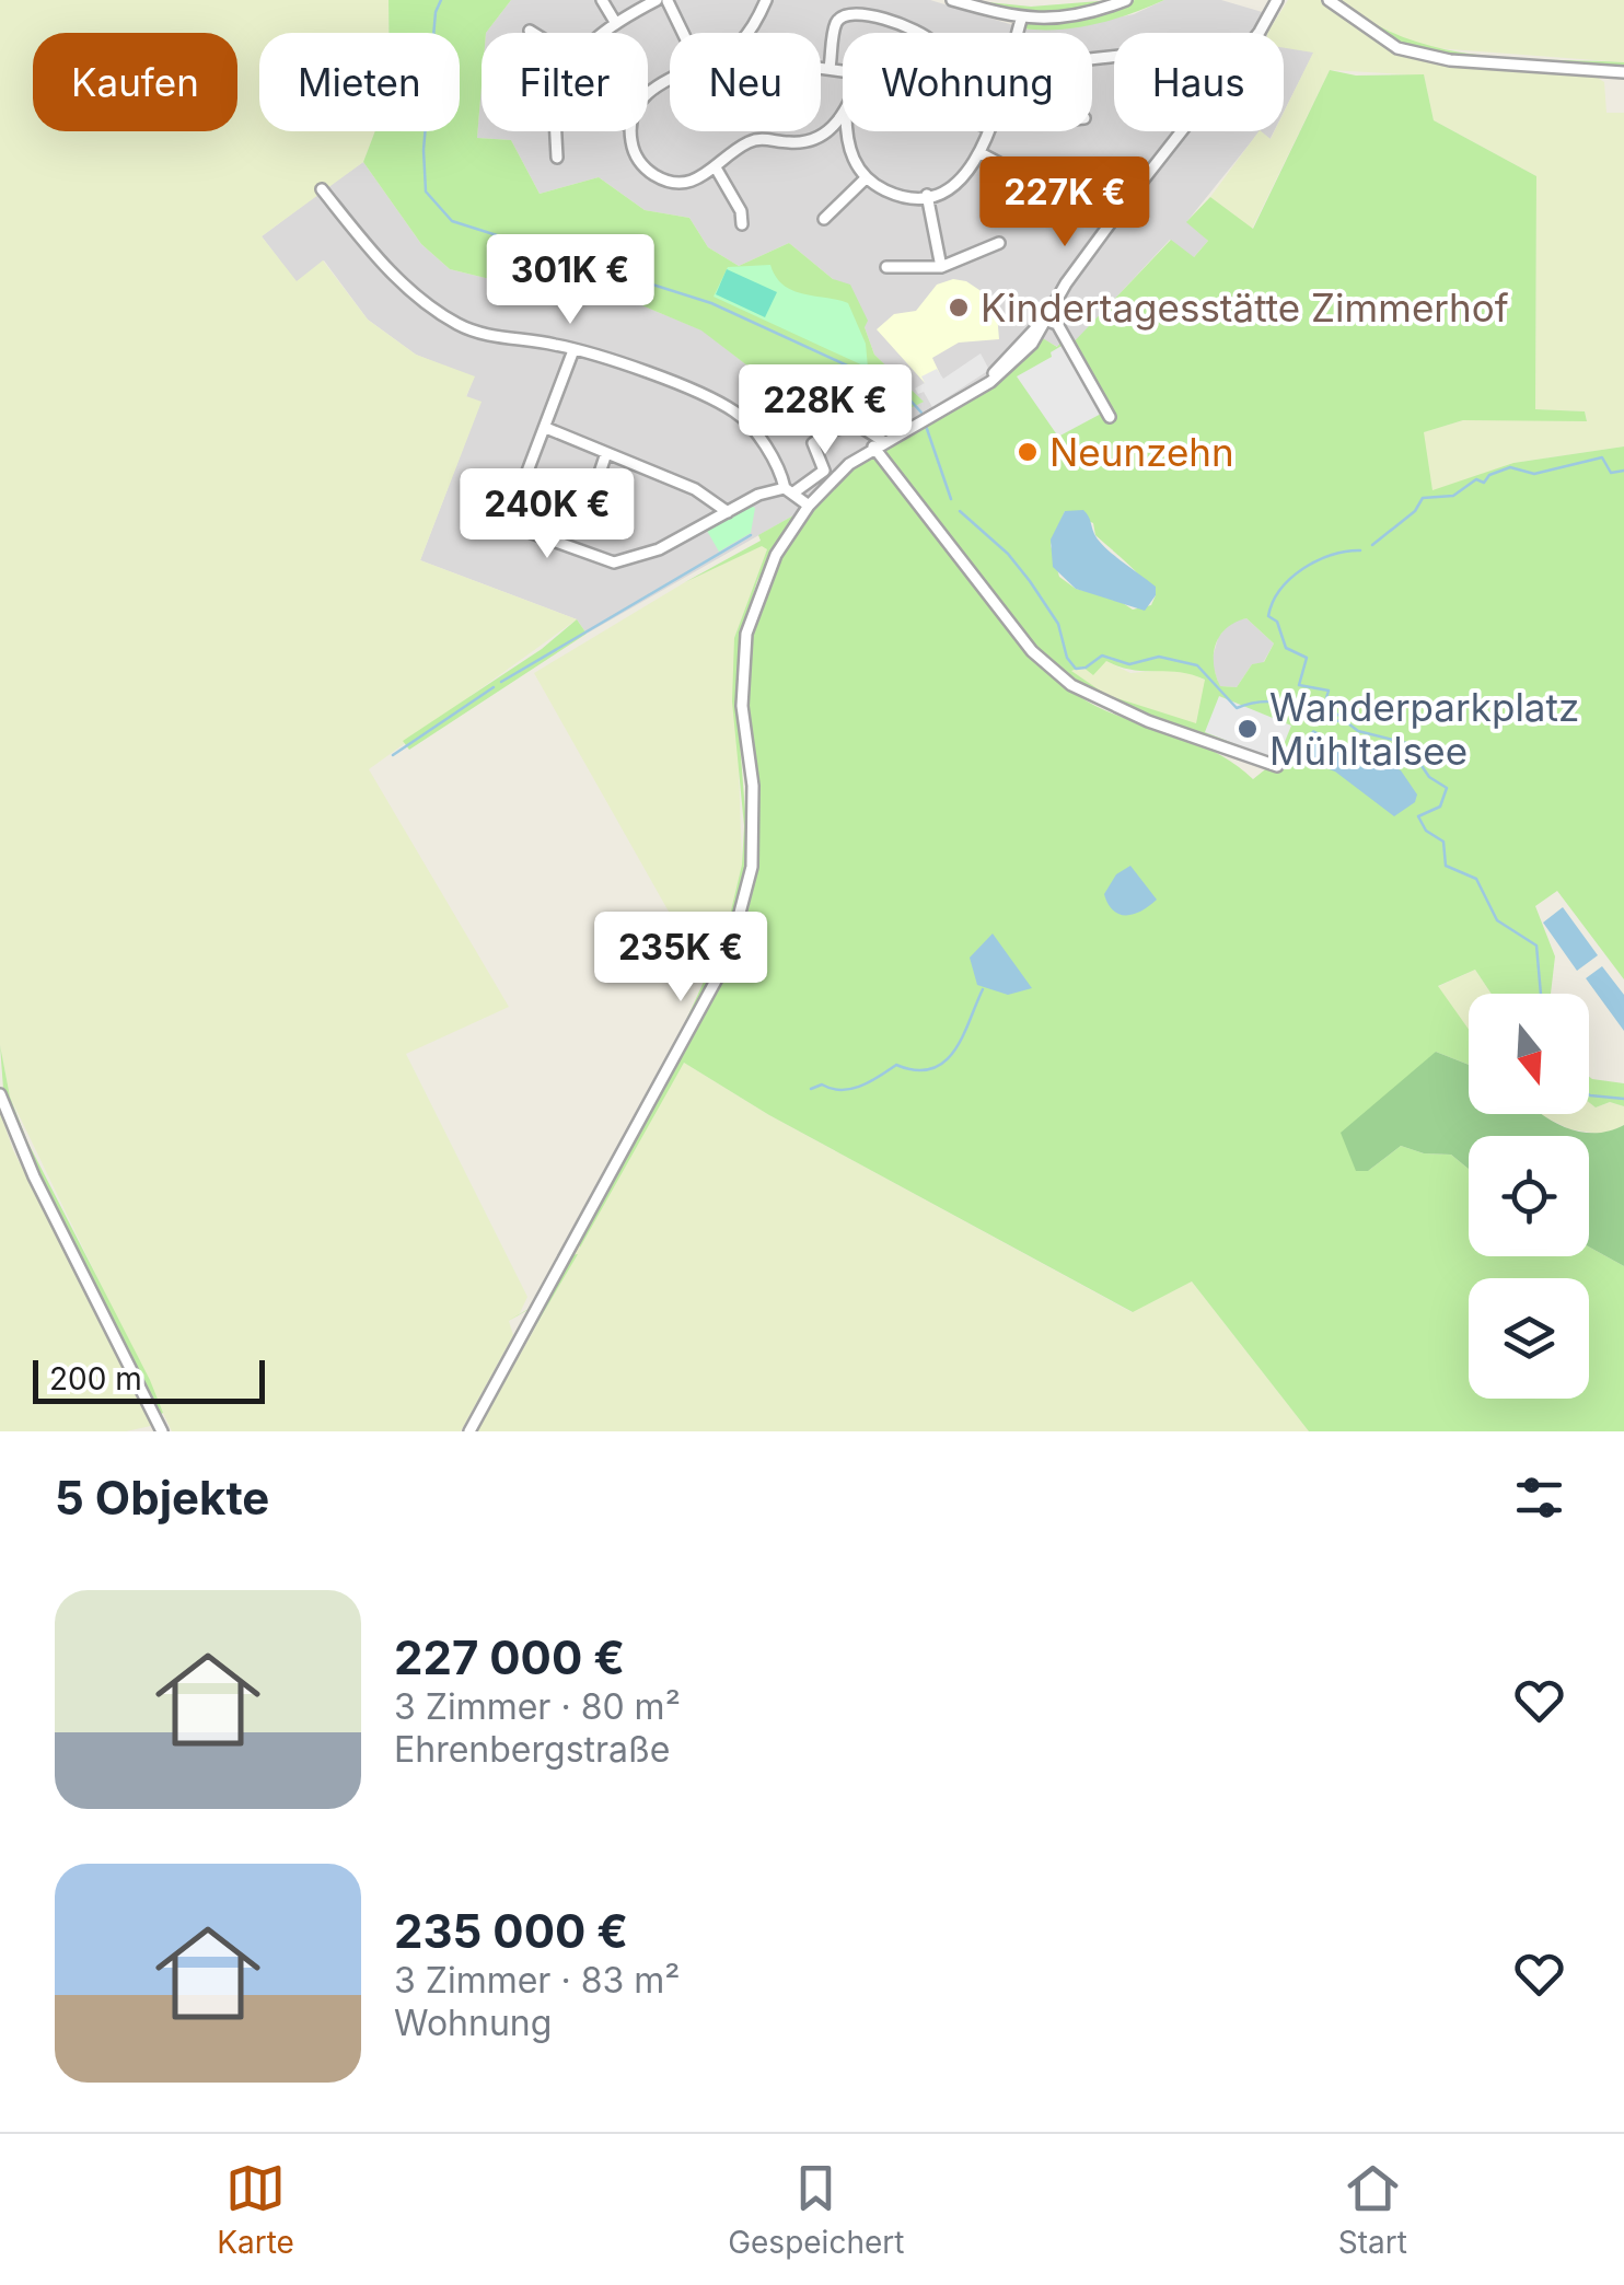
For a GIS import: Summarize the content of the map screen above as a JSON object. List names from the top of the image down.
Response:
{
  "places": ["Kindertagesstätte Zimmerhof", "Neunzehn", "Wanderparkplatz Mühltalsee"],
  "scale_bar": "200 m",
  "north": "bottom",
  "page": {
    "chip": [
      "Kaufen",
      "Mieten",
      "Filter",
      "Neu",
      "Wohnung",
      "Haus"
    ],
    "price": [
      "227K €",
      "301K €",
      "228K €",
      "240K €",
      "235K €"
    ],
    "scale": "200 m",
    "heading": "5 Objekte",
    "list": [
      {
        "name": "227 000 €",
        "note": "3 Zimmer · 80 m² · Ehrenbergstraße"
      },
      {
        "name": "235 000 €",
        "note": "3 Zimmer · 83 m² · Wohnung"
      }
    ],
    "tabs": ["Karte", "Gespeichert", "Start"]
  }
}
